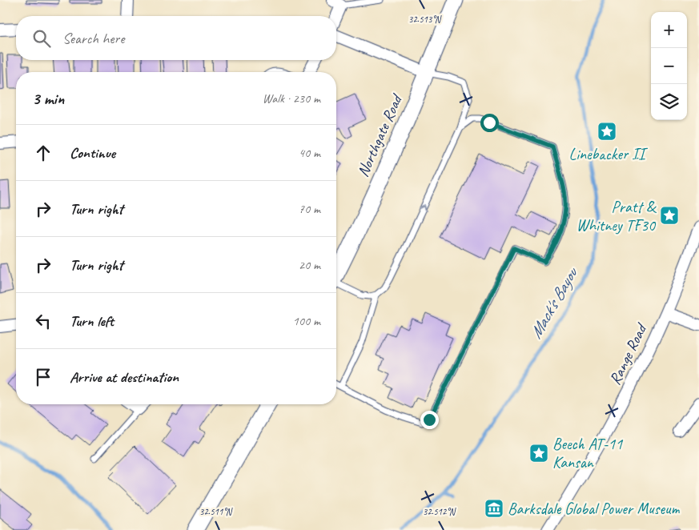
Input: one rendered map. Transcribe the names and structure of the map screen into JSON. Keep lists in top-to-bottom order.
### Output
{
  "streets": {
    "main road": ["Northgate Road"],
    "street": ["Range Road"]
  },
  "water": ["Mack's Bayou"],
  "places": {
    "place": ["Linebacker II", "Pratt & Whitney TF30", "Beech AT-11 Kansan"],
    "museum": ["Barksdale Global Power Museum"]
  },
  "page": {
    "map_buttons": ["+", "−"],
    "search": "Search here",
    "heading": ["3 min", "Walk · 230 m"],
    "list": [
      ["Continue", "40 m"],
      ["Turn right", "70 m"],
      ["Turn right", "20 m"],
      ["Turn left", "100 m"],
      "Arrive at destination"
    ]
  },
  "coordinates": ["32.513°N", "32.511°N", "32.512°N"]
}
